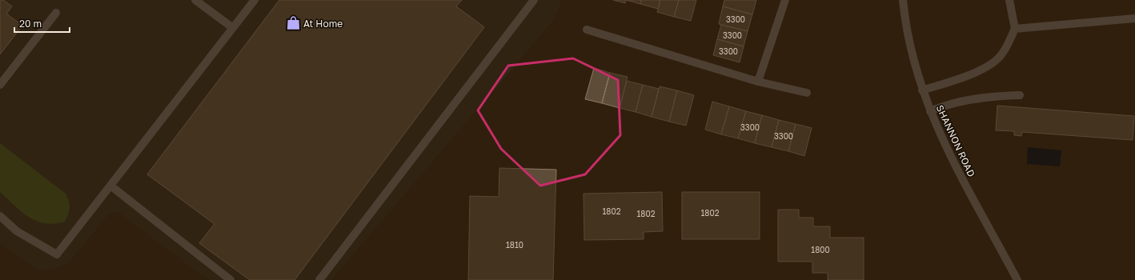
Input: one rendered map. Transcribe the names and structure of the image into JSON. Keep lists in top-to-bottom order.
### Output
{
  "streets": {
    "street": ["SHANNON ROAD"]
  },
  "places": {
    "shop": ["At Home"]
  },
  "house_numbers": [
    "3300",
    "3300",
    "3300",
    "3300",
    "3300",
    "1802",
    "1802",
    "1802",
    "1810",
    "1800"
  ],
  "scale_bar": "20 m"
}
